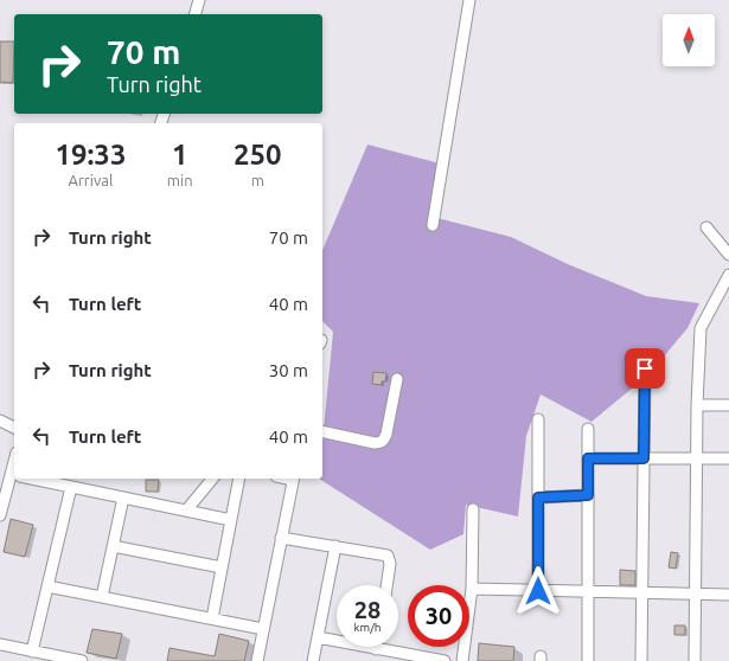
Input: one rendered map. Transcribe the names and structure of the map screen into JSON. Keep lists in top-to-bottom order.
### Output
{
  "north": "top",
  "page": {
    "turn": ["70 m", "Turn right"],
    "eta": [
      "19:33",
      "Arrival",
      "1",
      "min",
      "250",
      "m"
    ],
    "list": [
      {
        "name": "Turn right",
        "value": "70 m"
      },
      {
        "name": "Turn left",
        "value": "40 m"
      },
      {
        "name": "Turn right",
        "value": "30 m"
      },
      {
        "name": "Turn left",
        "value": "40 m"
      }
    ],
    "speed": "28 km/h",
    "limit": "30"
  }
}
